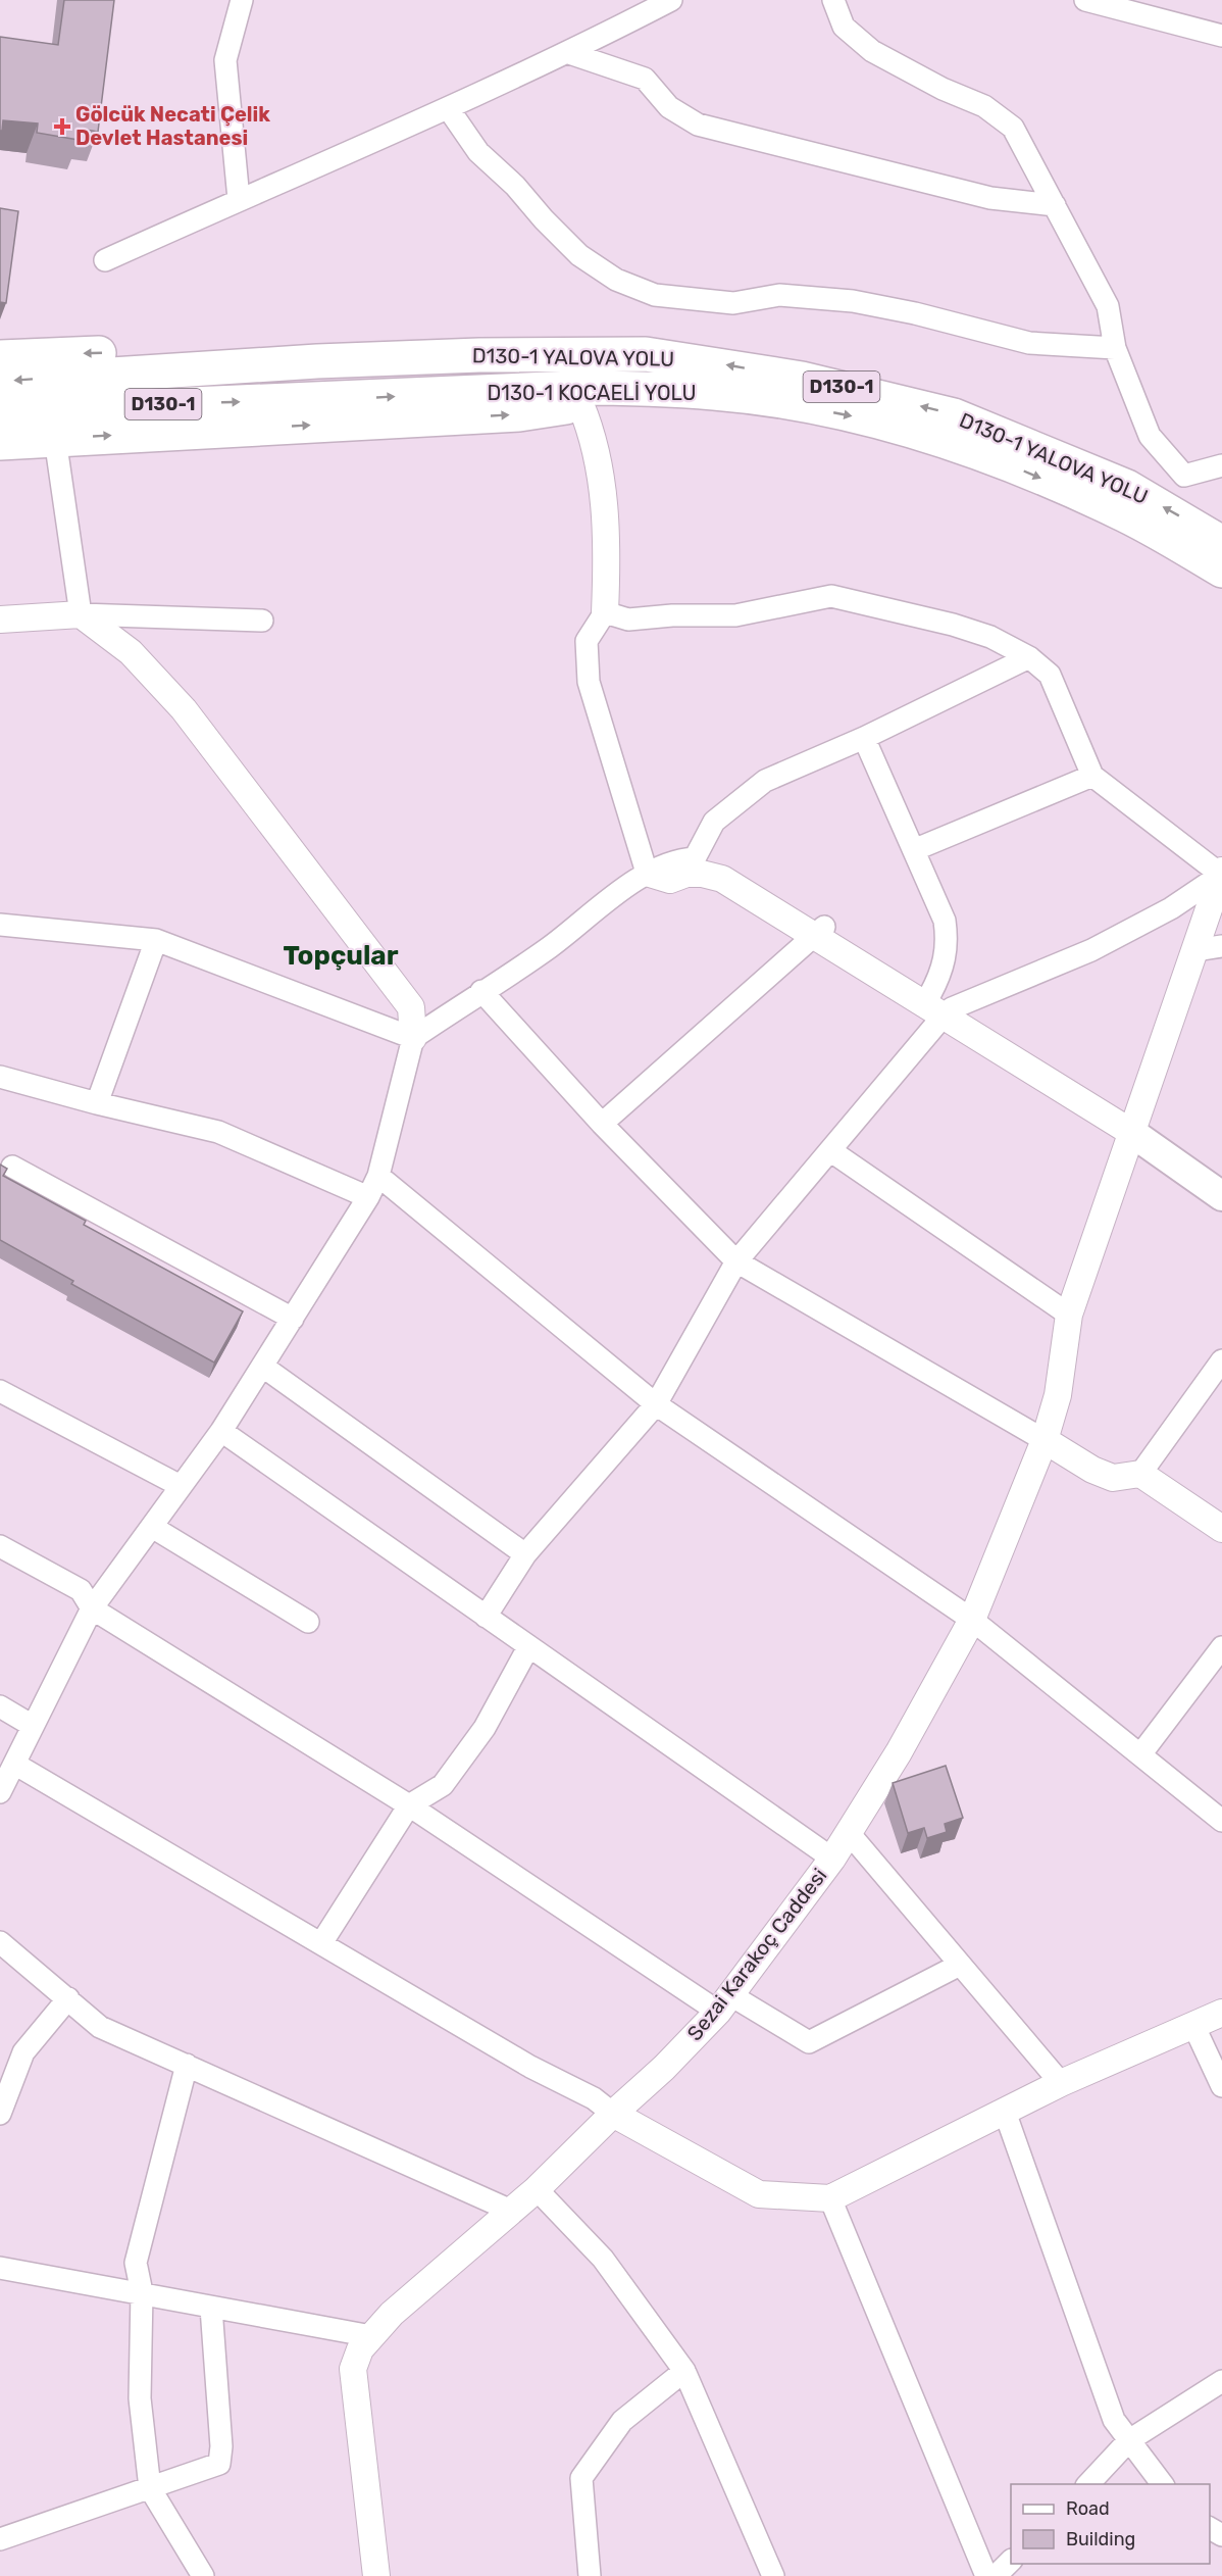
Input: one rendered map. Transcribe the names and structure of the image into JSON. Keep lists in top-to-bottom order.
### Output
{
  "streets": {
    "highway": ["D130-1 YALOVA YOLU", "D130-1", "D130-1 KOCAELİ YOLU"],
    "street": ["Sezai Karakoç Caddesi"]
  },
  "districts": ["Topçular"],
  "places": {
    "health": ["Gölcük Necati Çelik Devlet Hastanesi"]
  },
  "legend": ["Road", "Building"]
}
